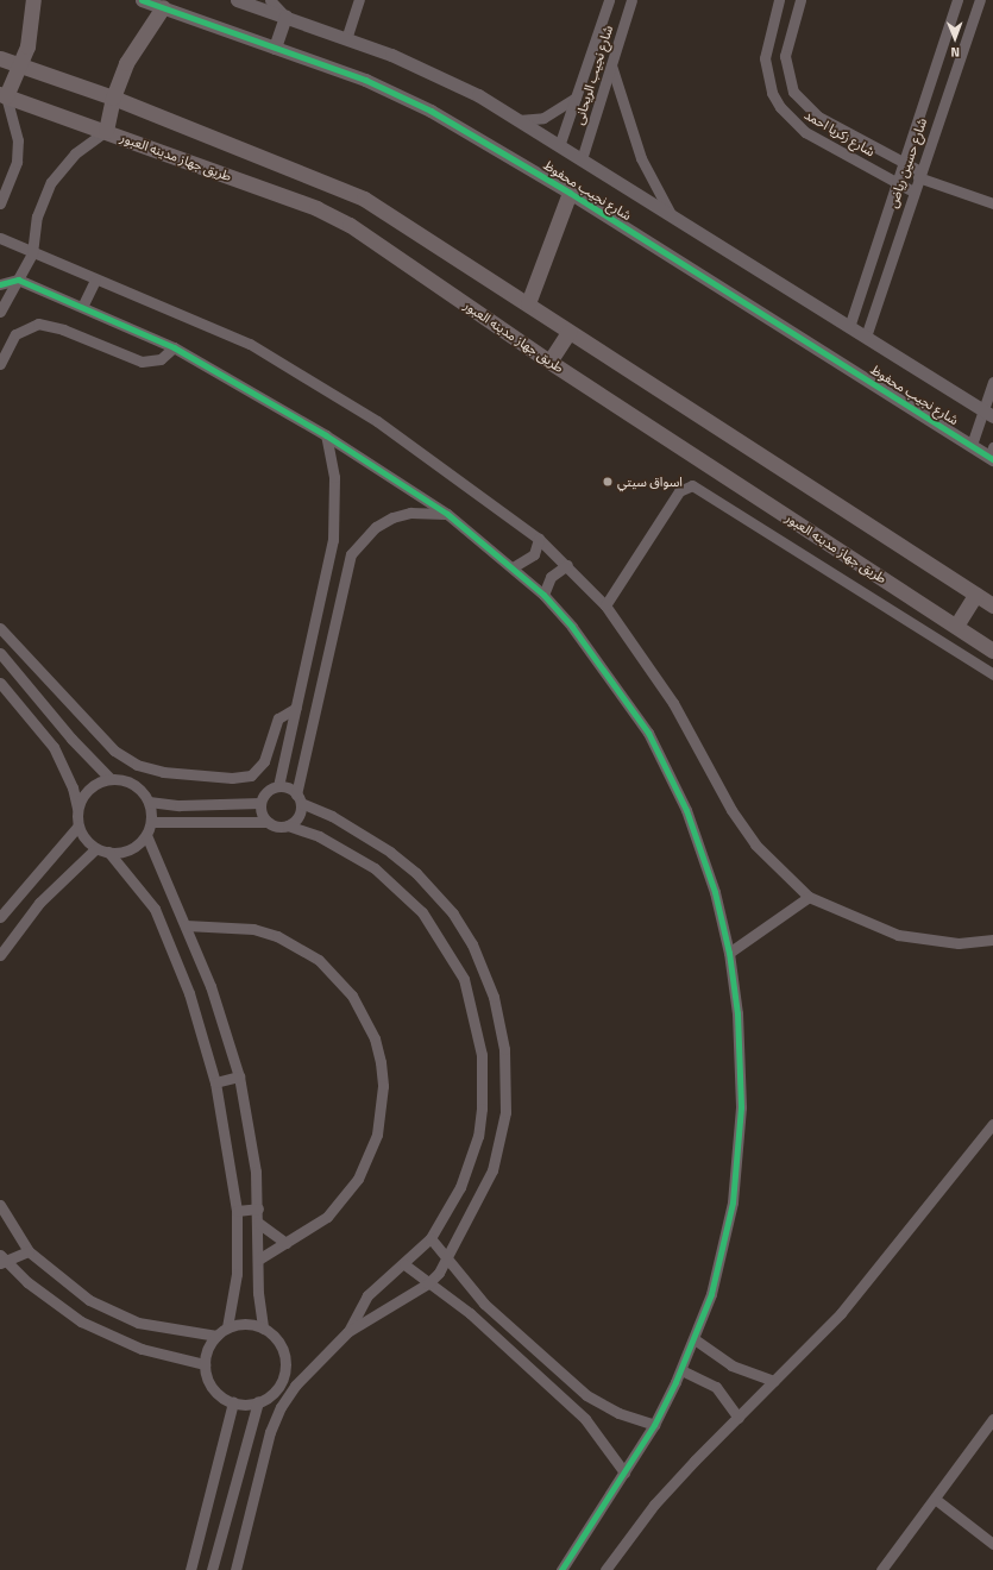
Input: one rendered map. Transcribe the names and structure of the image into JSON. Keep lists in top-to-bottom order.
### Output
{
  "streets": {
    "main road": ["طريق جهاز مدينه العبور"],
    "street": [
      "شارع نجيب الريحانى",
      "شارع زكريا احمد",
      "شارع حسين رياض",
      "شارع نجيب محفوظ"
    ]
  },
  "crossings": [
    ["شارع نجيب الريحانى", "شارع نجيب محفوظ"],
    ["شارع زكريا احمد", "شارع حسين رياض"],
    ["شارع حسين رياض", "شارع نجيب محفوظ"]
  ],
  "places": ["اسواق سيتي"],
  "north": "bottom"
}
